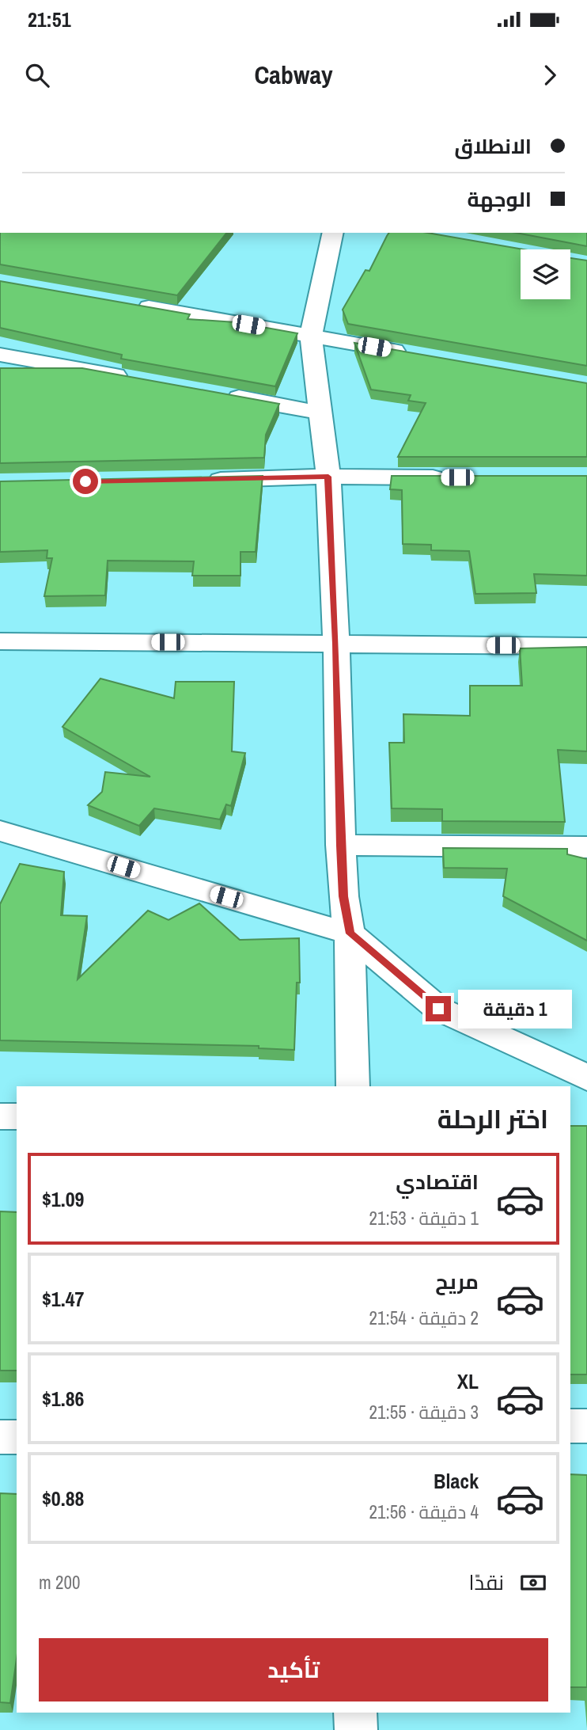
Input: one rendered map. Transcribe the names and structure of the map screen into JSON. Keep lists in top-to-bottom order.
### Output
{
  "page": {
    "status": "21:51",
    "header": "Cabway",
    "banner": ["الانطلاق", "الوجهة"],
    "bubble": "1 دقيقة",
    "heading": "اختر الرحلة",
    "list": [
      {
        "name": "اقتصادي",
        "note": "1 دقيقة · 21:53",
        "value": "$1.09"
      },
      {
        "name": "مريح",
        "note": "2 دقيقة · 21:54",
        "value": "$1.47"
      },
      {
        "name": "XL",
        "note": "3 دقيقة · 21:55",
        "value": "$1.86"
      },
      {
        "name": "Black",
        "note": "4 دقيقة · 21:56",
        "value": "$0.88"
      }
    ],
    "pay": ["نقدًا", "200 m"],
    "buttons": "تأكيد"
  }
}
